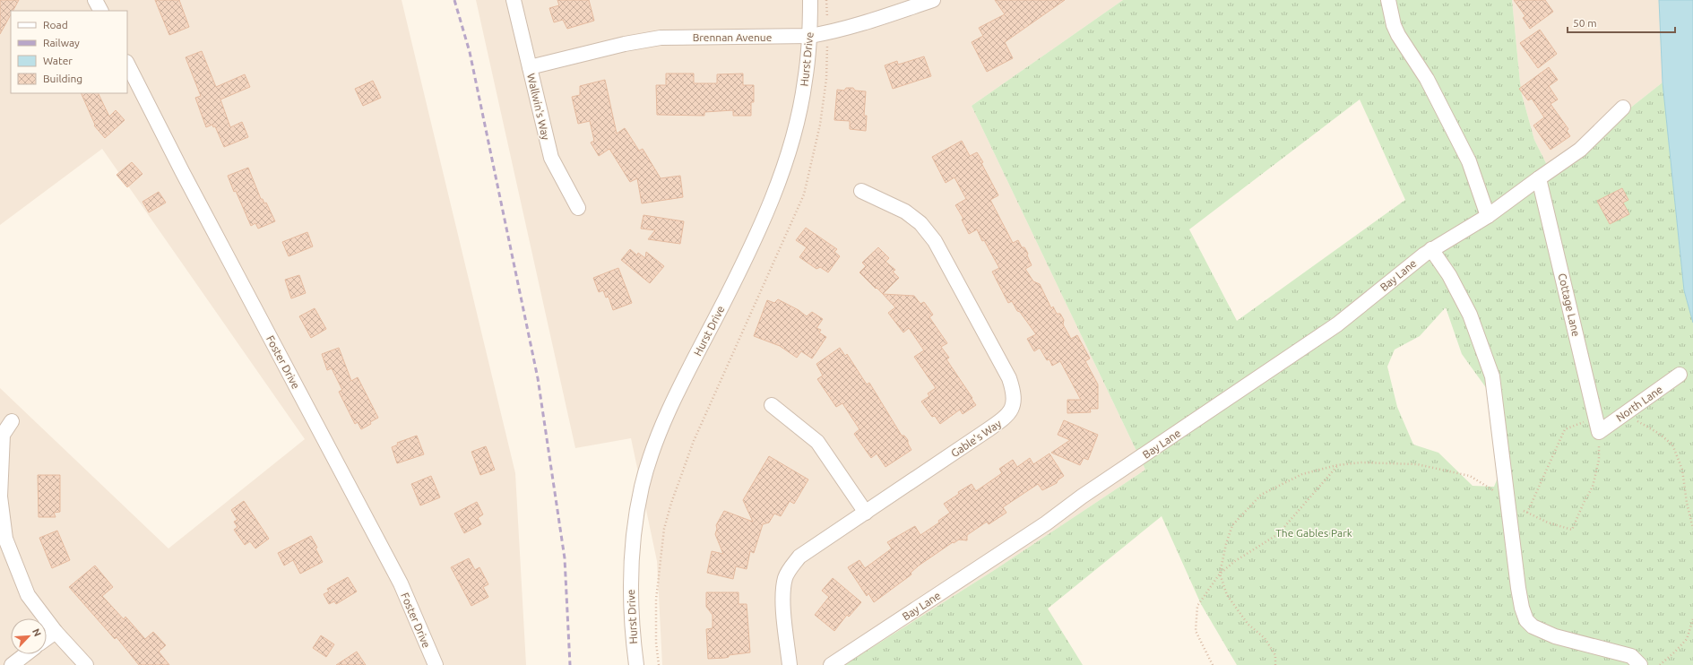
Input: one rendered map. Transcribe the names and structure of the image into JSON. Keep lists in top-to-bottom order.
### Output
{
  "streets": {
    "street": [
      "Brennan Avenue",
      "Hurst Drive",
      "Wallwin's Way",
      "Bay Lane",
      "Cottage Lane",
      "Foster Drive",
      "North Lane",
      "Gable's Way"
    ]
  },
  "crossings": [
    ["Brennan Avenue", "Hurst Drive"],
    ["Brennan Avenue", "Wallwin's Way"],
    ["Bay Lane", "Cottage Lane"],
    ["Cottage Lane", "North Lane"]
  ],
  "parks": ["The Gables Park"],
  "legend": [
    "Road",
    "Railway",
    "Water",
    "Building"
  ],
  "scale_bar": "50 m",
  "north": "top right"
}
